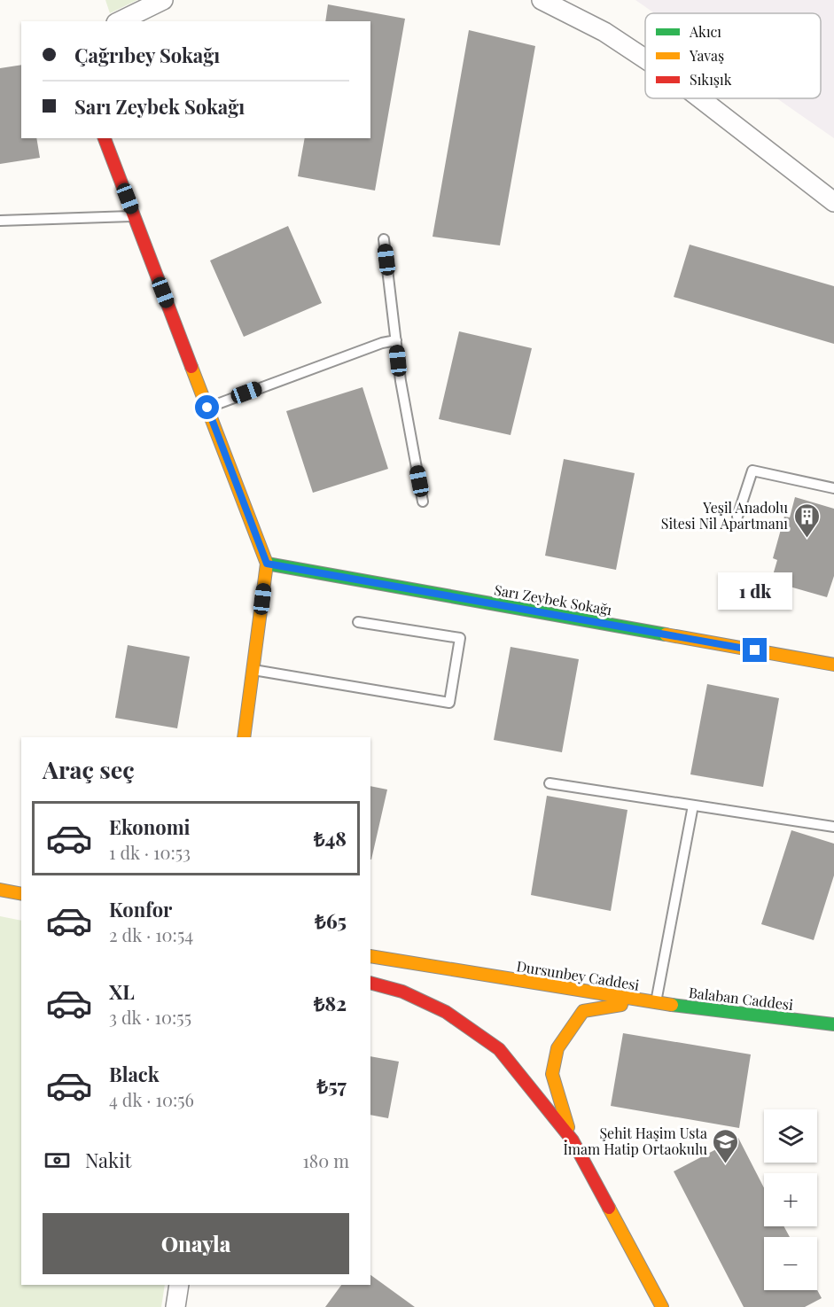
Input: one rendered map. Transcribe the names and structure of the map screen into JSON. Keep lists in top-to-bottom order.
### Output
{
  "streets": {
    "street": ["Sarı Zeybek Sokağı", "Dursunbey Caddesi", "Balaban Caddesi"]
  },
  "crossings": [
    ["Dursunbey Caddesi", "Balaban Caddesi"]
  ],
  "places": {
    "building": ["Yeşil Anadolu Sitesi Nil Apartmanı"],
    "school or university": ["Şehit Haşim Usta İmam Hatip Ortaokulu"]
  },
  "legend": ["Akıcı", "Yavaş", "Sıkışık"],
  "page": {
    "banner": ["Çağrıbey Sokağı", "Sarı Zeybek Sokağı"],
    "bubble": "1 dk",
    "heading": "Araç seç",
    "list": [
      {
        "name": "Ekonomi",
        "note": "1 dk · 10:53",
        "value": "₺48"
      },
      {
        "name": "Konfor",
        "note": "2 dk · 10:54",
        "value": "₺65"
      },
      {
        "name": "XL",
        "note": "3 dk · 10:55",
        "value": "₺82"
      },
      {
        "name": "Black",
        "note": "4 dk · 10:56",
        "value": "₺57"
      }
    ],
    "map_buttons": ["+", "−"],
    "pay": ["Nakit", "180 m"],
    "buttons": "Onayla"
  }
}
